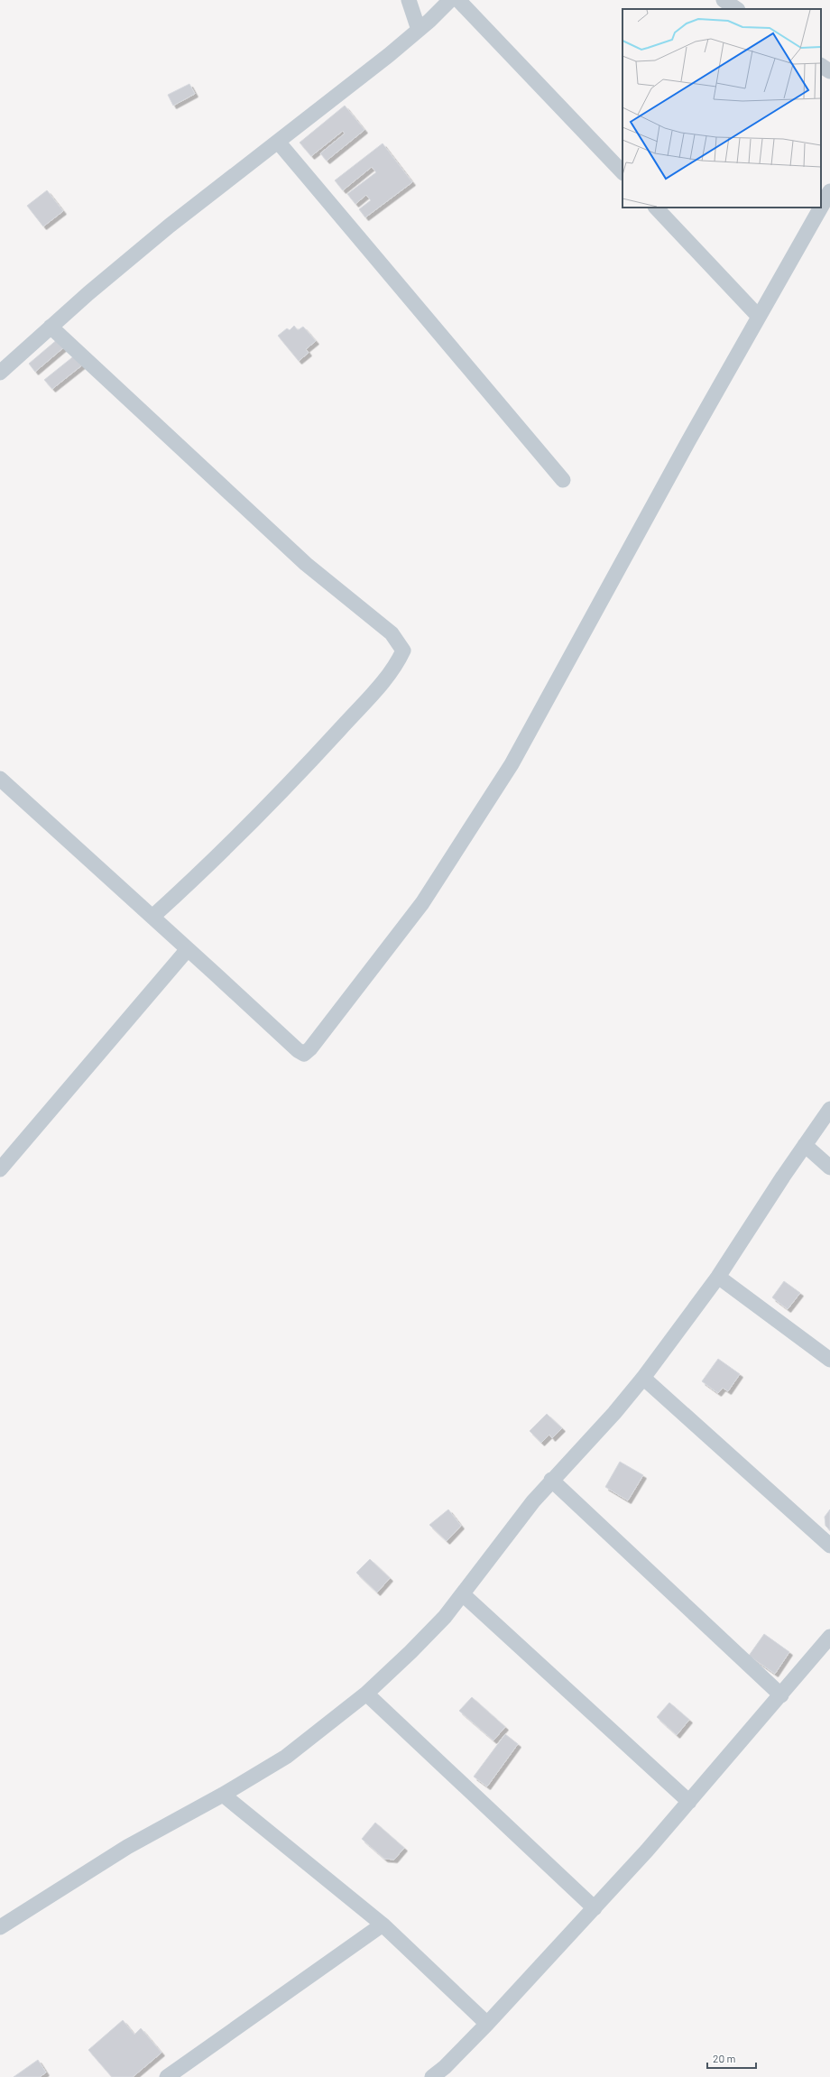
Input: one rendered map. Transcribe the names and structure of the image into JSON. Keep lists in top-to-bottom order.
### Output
{
  "scale_bar": "20 m"
}
